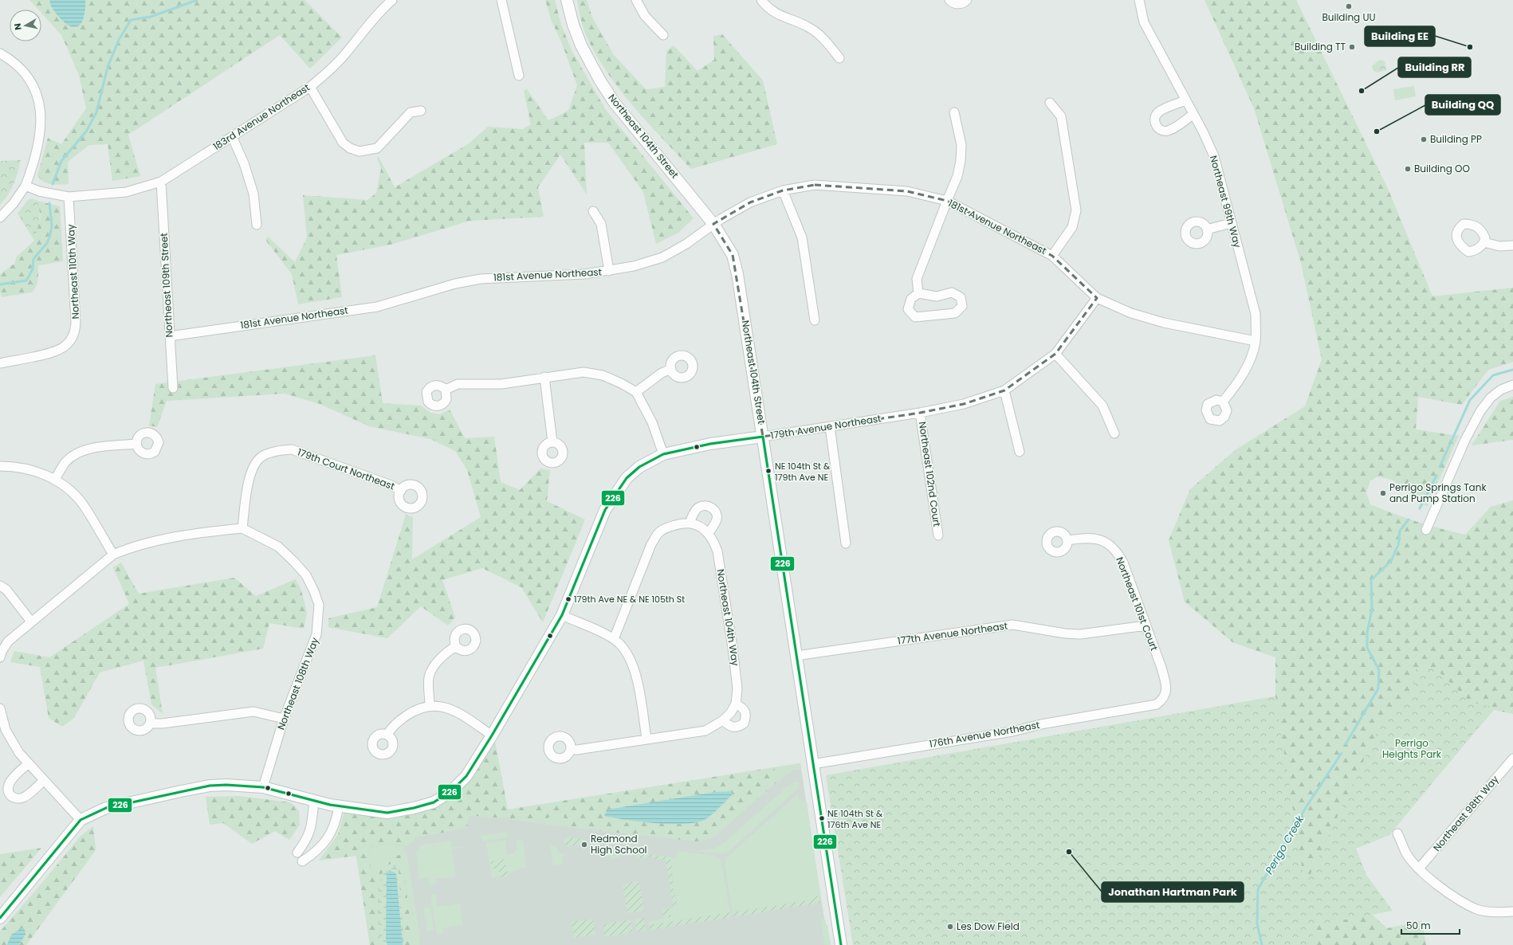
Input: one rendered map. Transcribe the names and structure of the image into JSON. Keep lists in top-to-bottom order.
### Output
{
  "streets": {
    "street": [
      "183rd Avenue Northeast",
      "Northeast 104th Street",
      "Northeast 99th Way",
      "181st Avenue Northeast",
      "Northeast 110th Way",
      "Northeast 109th Street",
      "179th Avenue Northeast",
      "179th Court Northeast",
      "Northeast 102nd Court",
      "Northeast 101st Court",
      "Northeast 104th Way",
      "177th Avenue Northeast",
      "Northeast 108th Way",
      "176th Avenue Northeast",
      "Northeast 98th Way"
    ]
  },
  "crossings": [
    ["183rd Avenue Northeast", "Northeast 110th Way"],
    ["183rd Avenue Northeast", "Northeast 109th Street"],
    ["Northeast 104th Street", "181st Avenue Northeast"],
    ["Northeast 104th Street", "179th Avenue Northeast"],
    ["Northeast 104th Street", "177th Avenue Northeast"],
    ["Northeast 104th Street", "176th Avenue Northeast"],
    ["Northeast 99th Way", "181st Avenue Northeast"],
    ["181st Avenue Northeast", "Northeast 109th Street"],
    ["181st Avenue Northeast", "179th Avenue Northeast"],
    ["179th Avenue Northeast", "Northeast 102nd Court"],
    ["179th Avenue Northeast", "Northeast 108th Way"],
    ["179th Court Northeast", "Northeast 108th Way"],
    ["Northeast 101st Court", "177th Avenue Northeast"],
    ["Northeast 101st Court", "176th Avenue Northeast"]
  ],
  "water": ["Perigo Creek"],
  "parks": ["Perrigo Heights Park"],
  "places": [
    "Building UU",
    "Building TT",
    "Building EE",
    "Building RR",
    "Building QQ",
    "Building PP",
    "Building OO",
    "NE 104th St & 179th Ave NE",
    "Perrigo Springs Tank and Pump Station",
    "179th Ave NE & NE 105th St",
    "NE 104th St & 176th Ave NE",
    "Redmond High School",
    "Jonathan Hartman Park",
    "Les Dow Field"
  ],
  "lines": ["transit line 226"],
  "scale_bar": "50 m",
  "north": "left"
}
